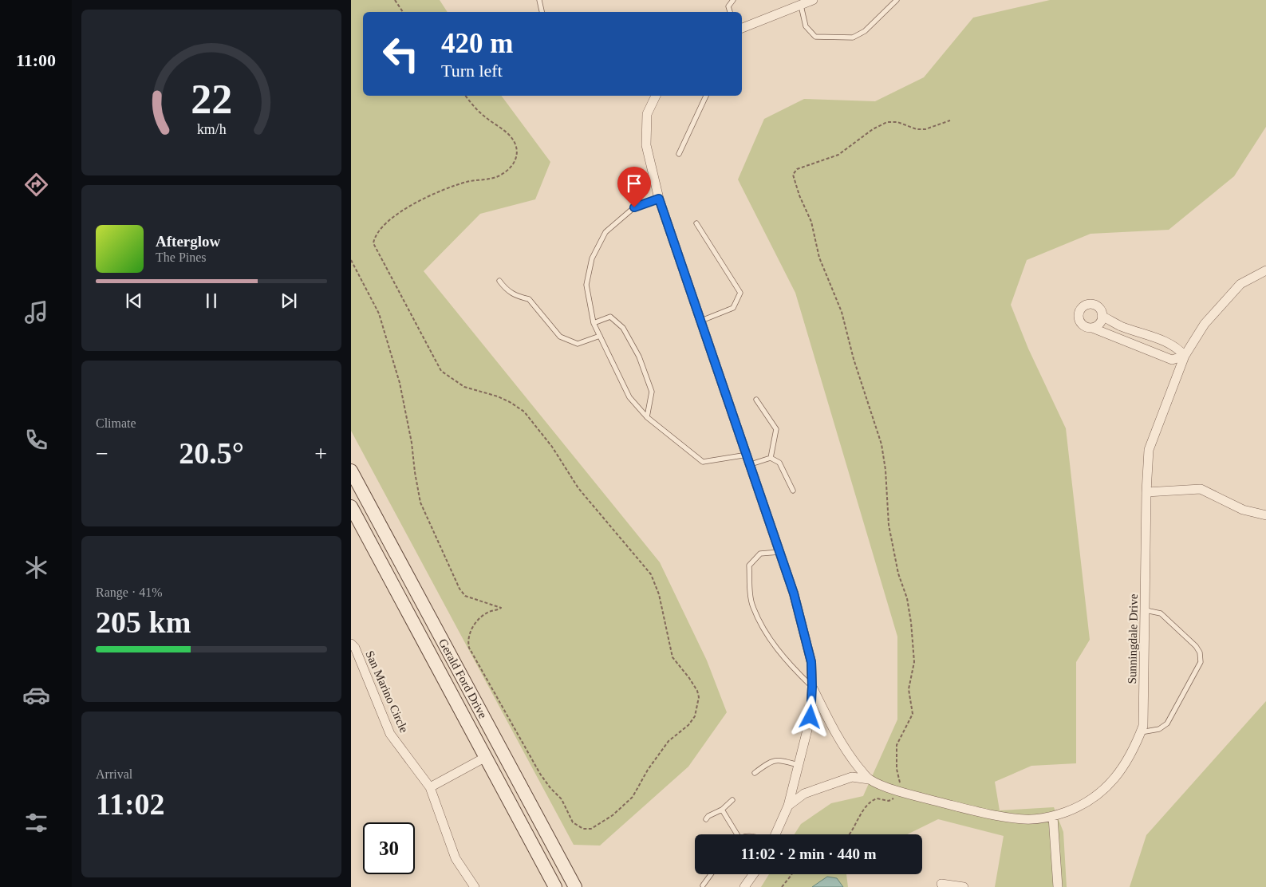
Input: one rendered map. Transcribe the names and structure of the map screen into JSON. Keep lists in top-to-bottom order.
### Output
{
  "streets": {
    "main road": ["Gerald Ford Drive"],
    "street": ["Sunningdale Drive", "San Marino Circle"]
  },
  "page": {
    "tabs": "11:00",
    "turn": ["420 m", "Turn left"],
    "song": ["Afterglow", "The Pines"],
    "tile": [
      "Climate",
      ["Range · 41%", "205 km"],
      ["Arrival", "11:02"]
    ],
    "heat": ["−", "20.5°", "+"],
    "limit": "30",
    "trip": "11:02 · 2 min · 440 m",
    "gauge": ["22", "km/h"]
  }
}
